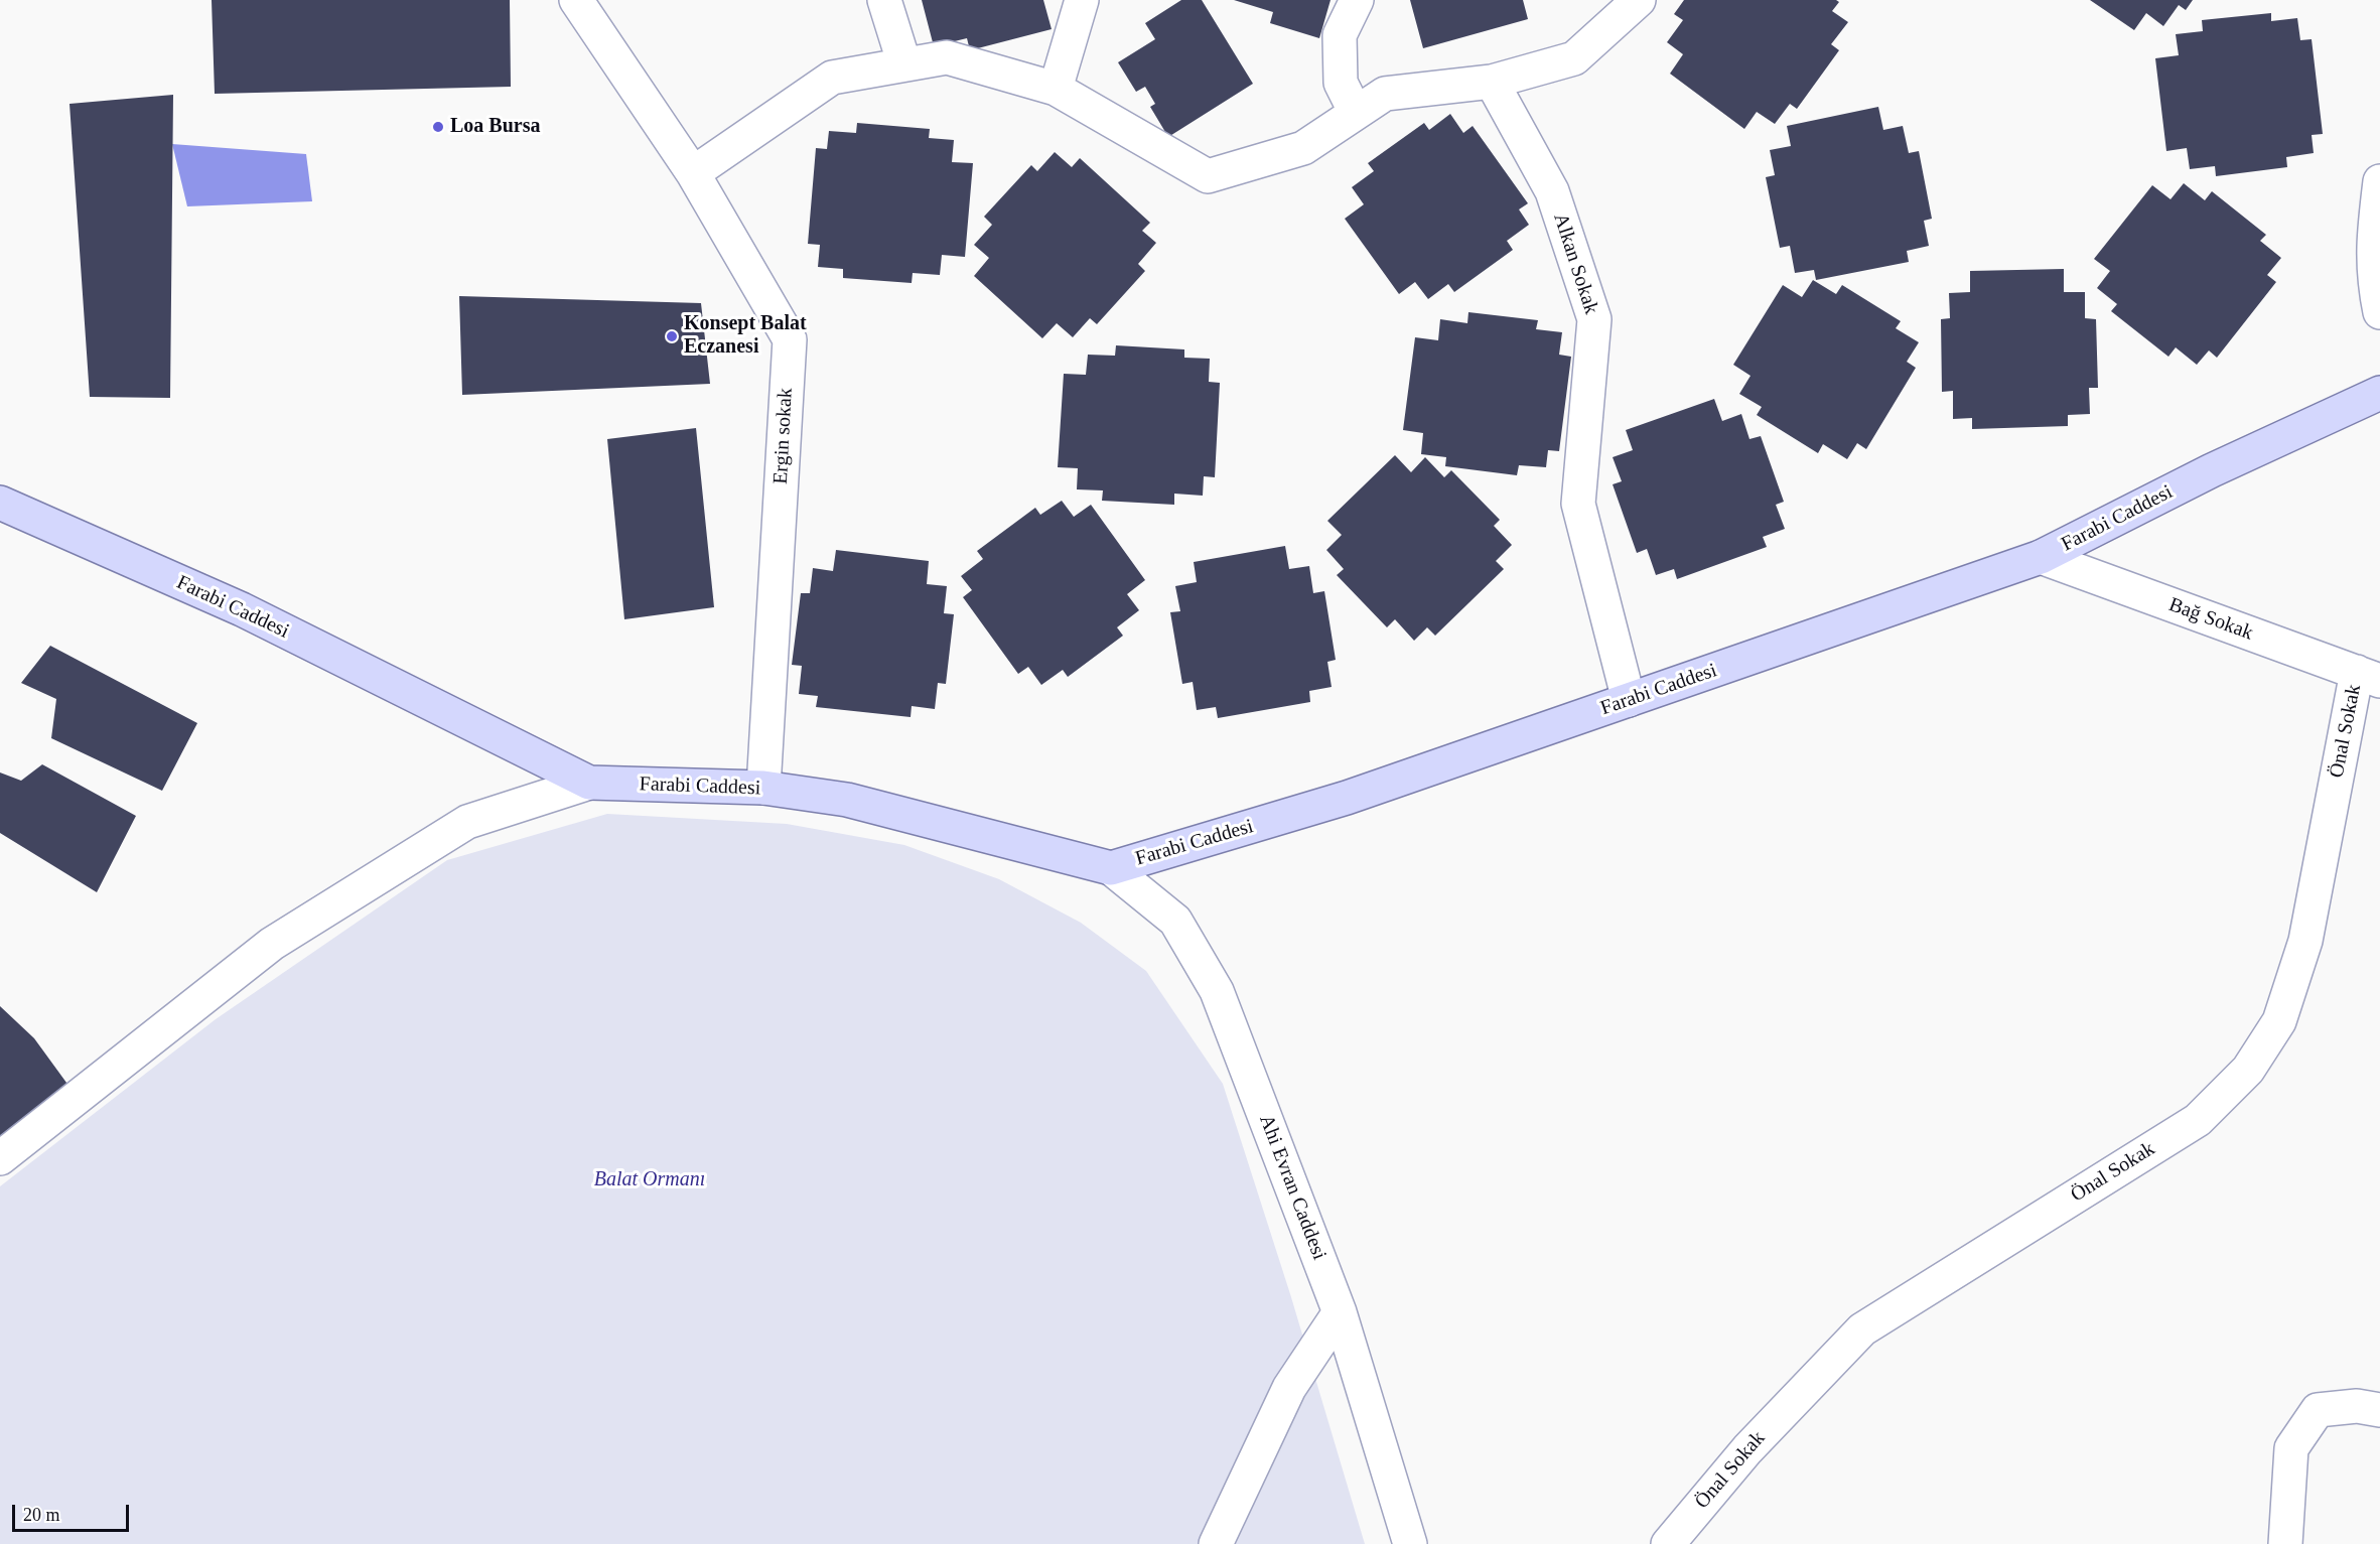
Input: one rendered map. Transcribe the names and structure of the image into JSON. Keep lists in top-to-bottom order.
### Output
{
  "streets": {
    "main road": ["Farabi Caddesi"],
    "street": [
      "Alkan Sokak",
      "Ergin sokak",
      "Bağ Sokak",
      "Önal Sokak",
      "Ahi Evran Caddesi"
    ]
  },
  "crossings": [
    ["Alkan Sokak", "Farabi Caddesi"],
    ["Ergin sokak", "Farabi Caddesi"],
    ["Farabi Caddesi", "Bağ Sokak"],
    ["Farabi Caddesi", "Ahi Evran Caddesi"],
    ["Bağ Sokak", "Önal Sokak"]
  ],
  "parks": ["Balat Ormanı"],
  "places": ["Loa Bursa", "Konsept Balat Eczanesi"],
  "scale_bar": "20 m"
}
